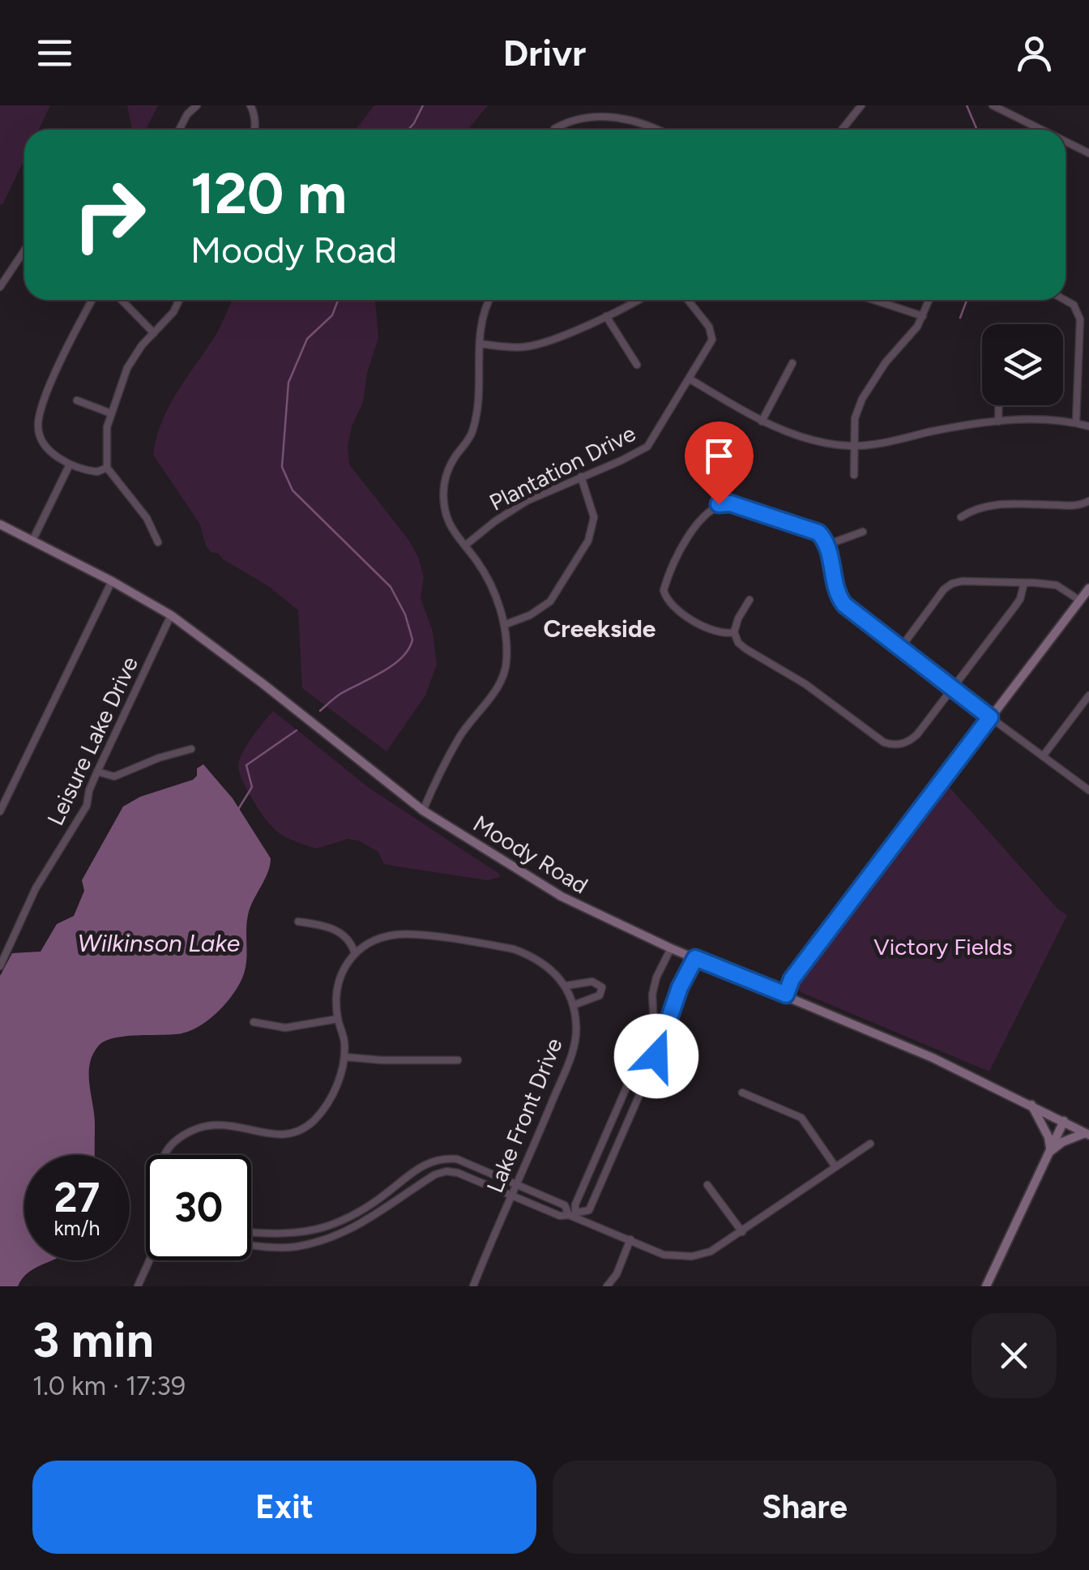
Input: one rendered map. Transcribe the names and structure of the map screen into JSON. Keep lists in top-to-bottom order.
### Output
{
  "streets": {
    "main road": ["Moody Road"],
    "street": ["Plantation Drive", "Leisure Lake Drive", "Lake Front Drive"]
  },
  "crossings": [
    ["Leisure Lake Drive", "Moody Road"]
  ],
  "districts": ["Creekside"],
  "water": ["Wilkinson Lake"],
  "parks": ["Victory Fields"],
  "page": {
    "header": "Drivr",
    "turn": ["120 m", "Moody Road"],
    "speed": "27 km/h",
    "limit": "30",
    "heading": ["3 min", "1.0 km · 17:39"],
    "buttons": ["Exit", "Share"]
  }
}
